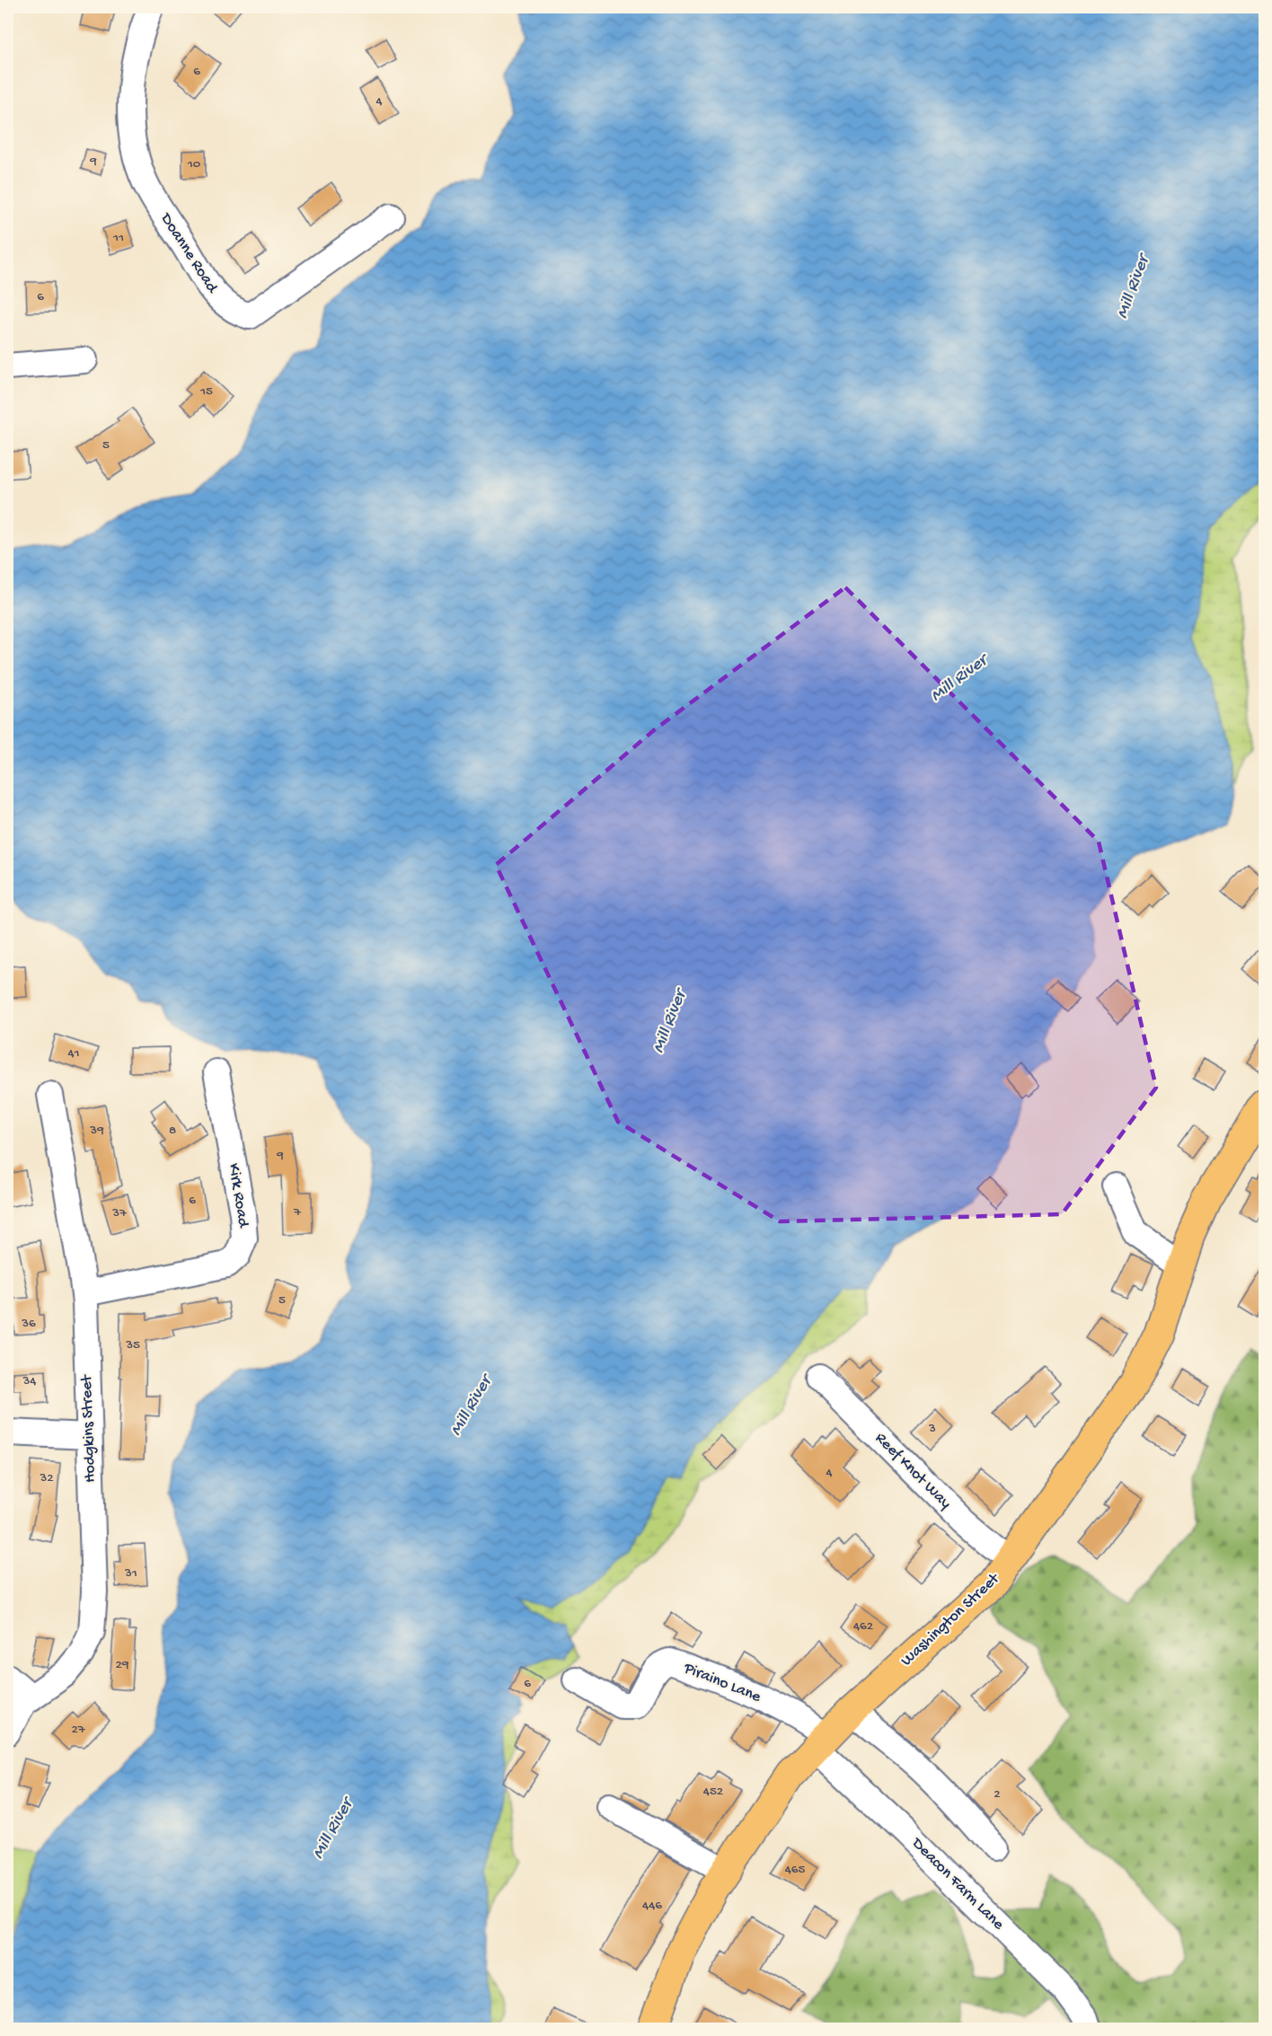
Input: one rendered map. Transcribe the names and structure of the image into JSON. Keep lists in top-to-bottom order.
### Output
{
  "streets": {
    "main road": ["Washington Street"],
    "street": [
      "Doanne Road",
      "Kirk Road",
      "Hodgkins Street",
      "Reef Knot Way",
      "Piraino Lane",
      "Deacon Farm Lane"
    ]
  },
  "crossings": [
    ["Kirk Road", "Hodgkins Street"],
    ["Reef Knot Way", "Washington Street"],
    ["Washington Street", "Piraino Lane"],
    ["Washington Street", "Deacon Farm Lane"],
    ["Piraino Lane", "Deacon Farm Lane"]
  ],
  "water": ["Mill River"],
  "house_numbers": [
    "6",
    "4",
    "9",
    "10",
    "11",
    "6",
    "15",
    "5",
    "41",
    "39",
    "8",
    "9",
    "6",
    "7",
    "37",
    "5",
    "36",
    "35",
    "34",
    "3",
    "4",
    "32",
    "31",
    "462",
    "29",
    "6",
    "27",
    "452",
    "2",
    "465",
    "446"
  ]
}
